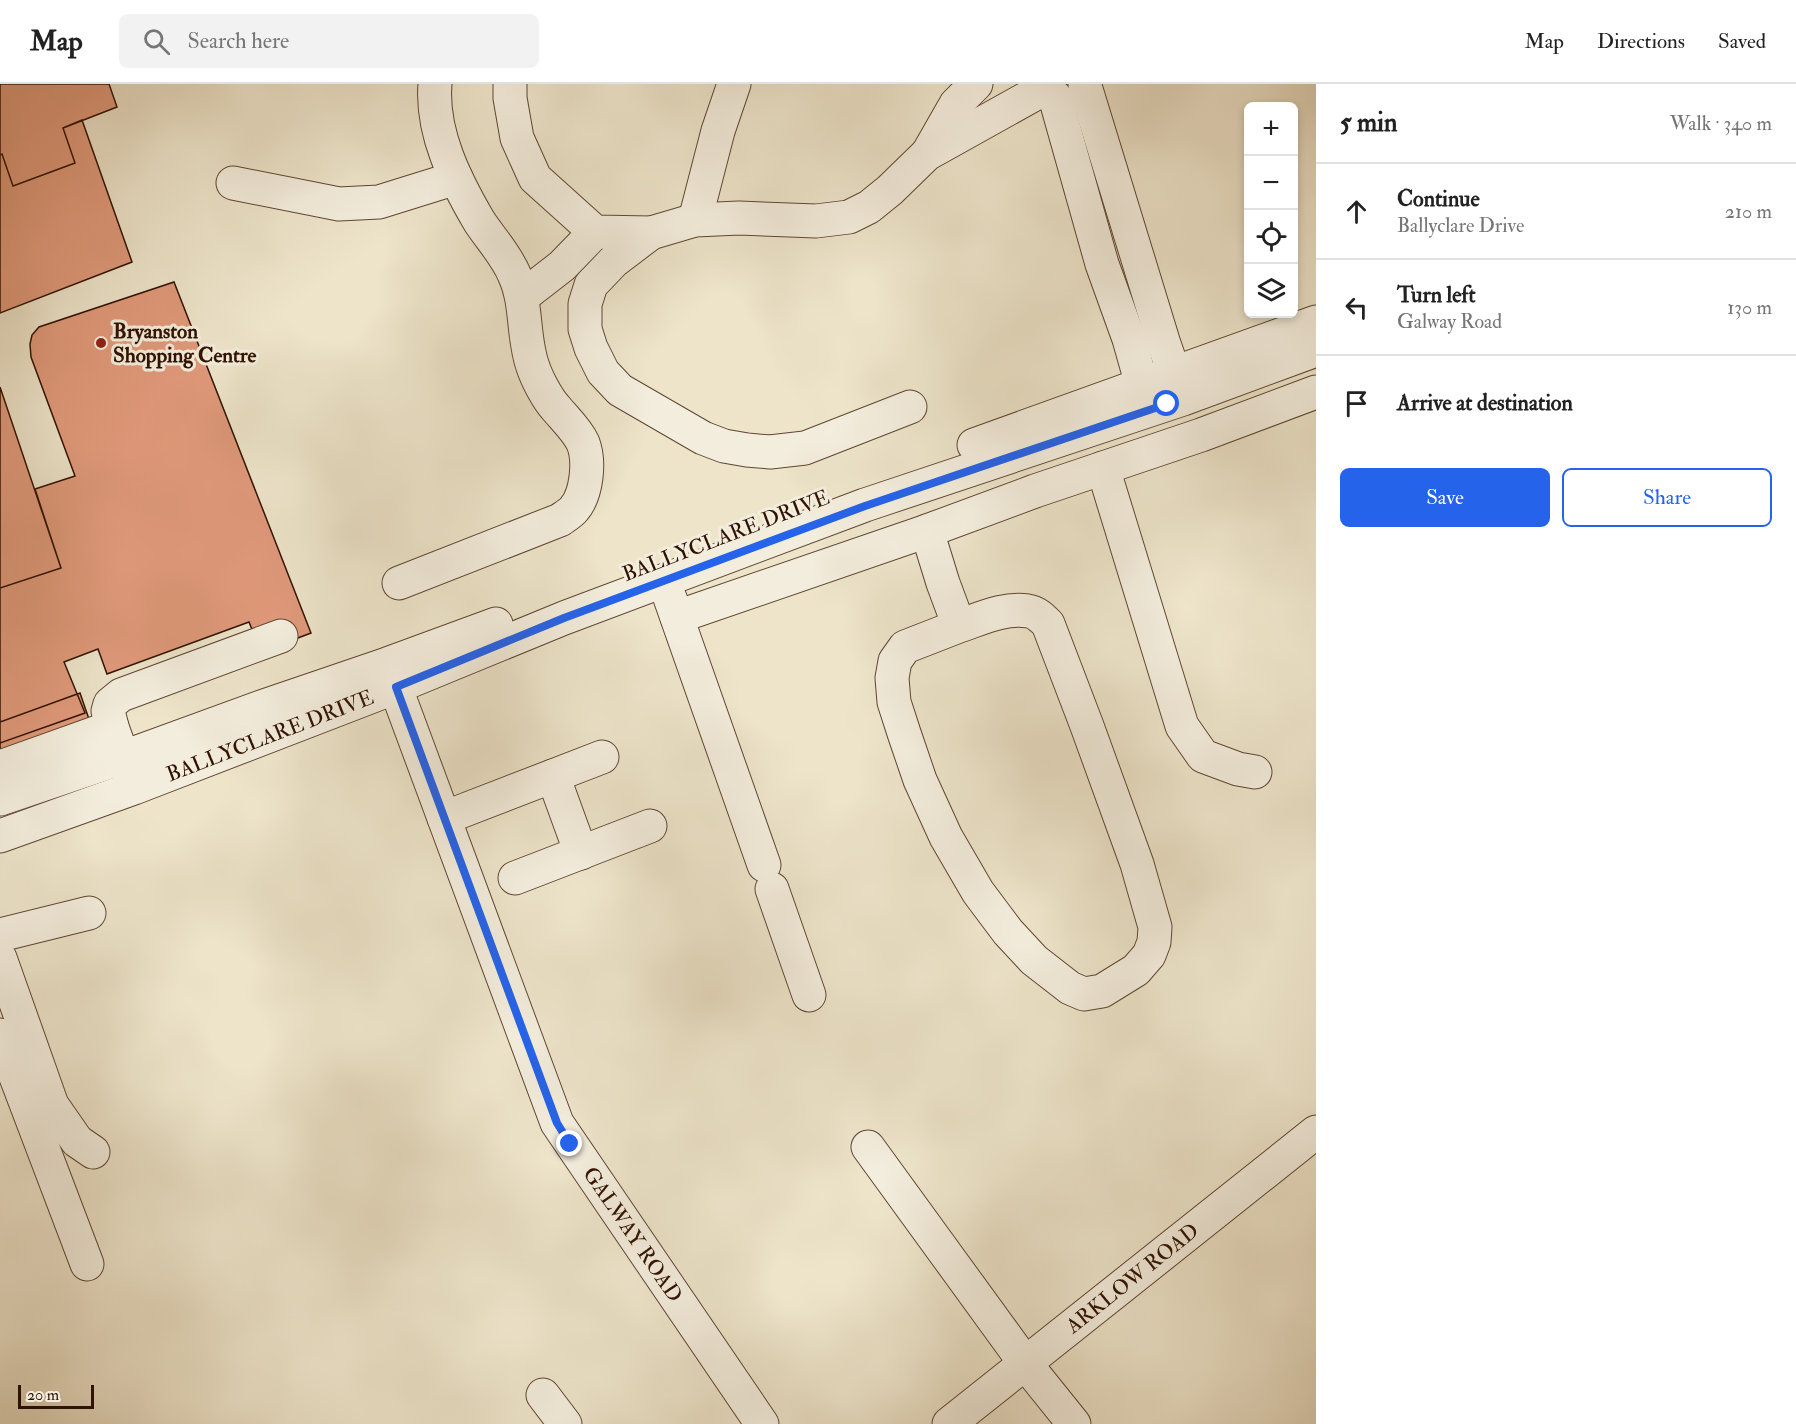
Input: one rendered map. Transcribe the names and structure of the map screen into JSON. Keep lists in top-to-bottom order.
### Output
{
  "streets": {
    "street": ["BALLYCLARE DRIVE", "GALWAY ROAD", "ARKLOW ROAD"]
  },
  "crossings": [
    ["BALLYCLARE DRIVE", "GALWAY ROAD"]
  ],
  "places": ["Bryanston Shopping Centre"],
  "scale_bar": "20 m",
  "page": {
    "header": "Map",
    "search": "Search here",
    "nav": ["Map", "Directions", "Saved"],
    "heading": ["5 min", "Walk · 340 m"],
    "map_buttons": ["+", "−"],
    "list": [
      ["Continue", "Ballyclare Drive", "210 m"],
      ["Turn left", "Galway Road", "130 m"],
      "Arrive at destination"
    ],
    "buttons": ["Save", "Share"],
    "scale": "20 m"
  }
}
